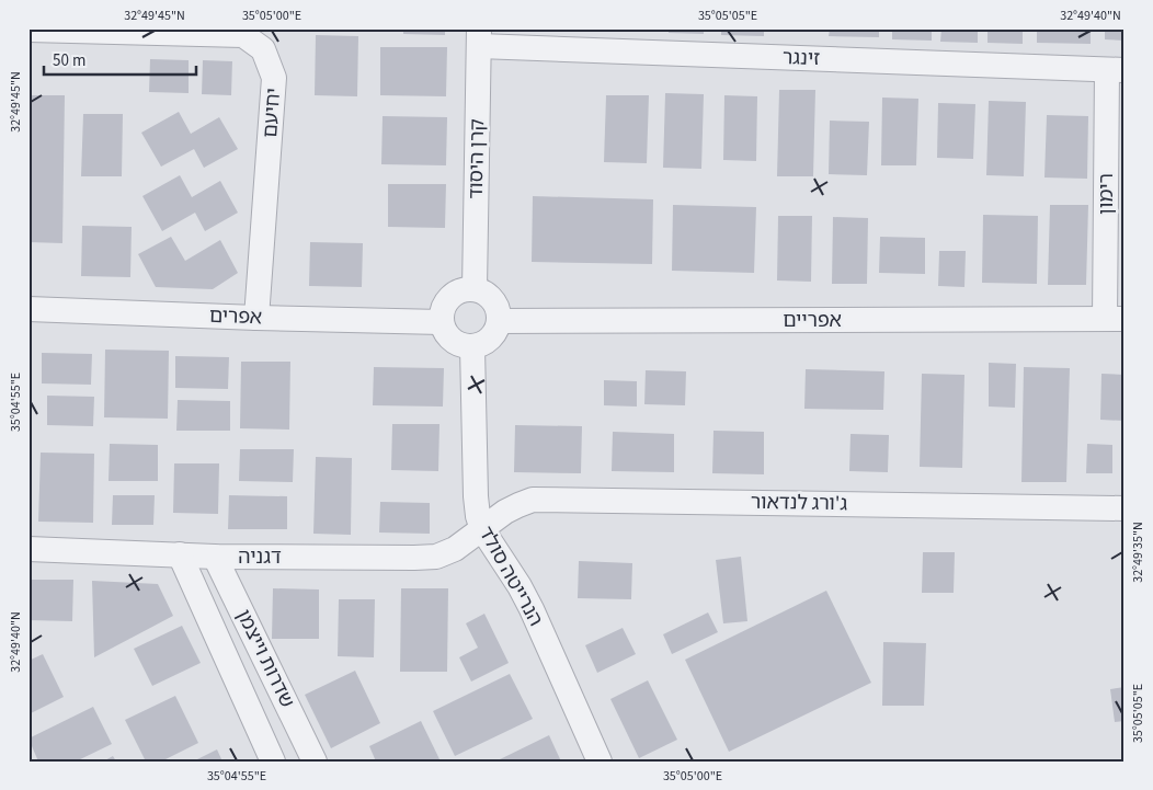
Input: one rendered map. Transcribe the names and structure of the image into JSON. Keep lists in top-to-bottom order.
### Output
{
  "streets": {
    "street": [
      "זינגר",
      "יחיעם",
      "קרן היסוד",
      "רימון",
      "אפרים",
      "אפריים",
      "ג'ורג לנדאור",
      "דגניה",
      "הנרייטה סולד",
      "שדרות וייצמן"
    ]
  },
  "crossings": [
    ["זינגר", "קרן היסוד"],
    ["זינגר", "רימון"],
    ["יחיעם", "אפרים"],
    ["קרן היסוד", "אפרים"],
    ["קרן היסוד", "אפריים"],
    ["קרן היסוד", "הנרייטה סולד"],
    ["רימון", "אפריים"],
    ["אפרים", "אפריים"],
    ["אפרים", "הנרייטה סולד"],
    ["אפריים", "הנרייטה סולד"],
    ["ג'ורג לנדאור", "דגניה"],
    ["ג'ורג לנדאור", "הנרייטה סולד"],
    ["דגניה", "הנרייטה סולד"],
    ["דגניה", "שדרות וייצמן"]
  ],
  "scale_bar": "50 m",
  "coordinates": [
    "32°49'45\"N",
    "35°05'00\"E",
    "35°05'05\"E",
    "32°49'40\"N",
    "35°04'55\"E",
    "32°49'35\"N"
  ]
}
